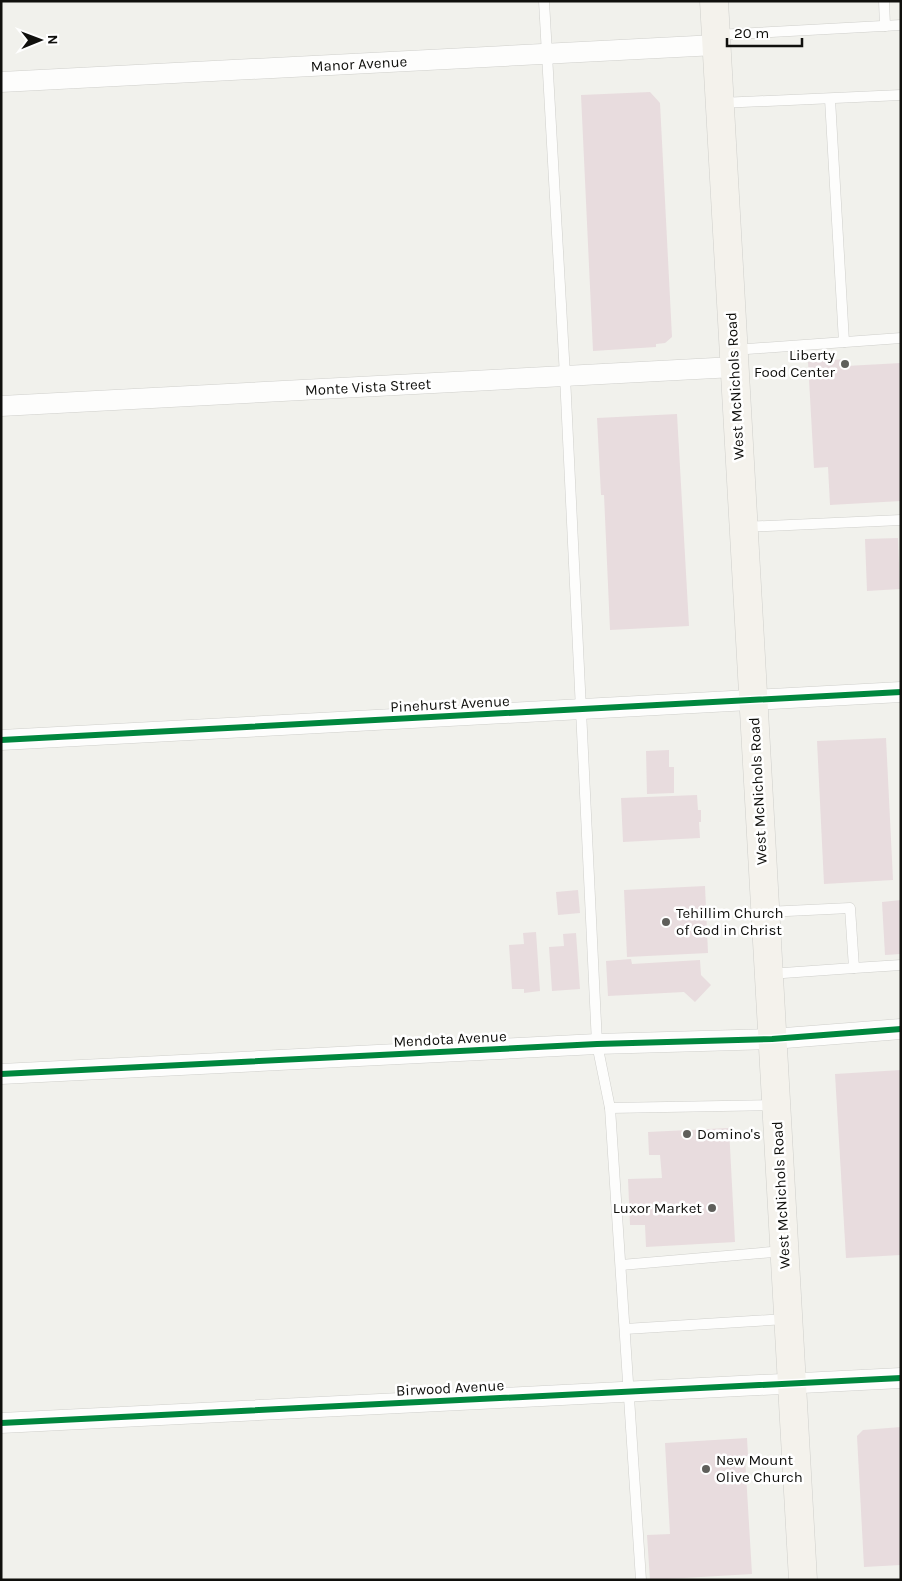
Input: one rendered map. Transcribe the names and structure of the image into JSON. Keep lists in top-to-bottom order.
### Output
{
  "streets": {
    "main road": ["West McNichols Road"],
    "street": [
      "Manor Avenue",
      "Monte Vista Street",
      "Pinehurst Avenue",
      "Mendota Avenue",
      "Birwood Avenue"
    ]
  },
  "crossings": [
    ["Manor Avenue", "West McNichols Road"],
    ["West McNichols Road", "Monte Vista Street"],
    ["West McNichols Road", "Pinehurst Avenue"],
    ["West McNichols Road", "Mendota Avenue"],
    ["West McNichols Road", "Birwood Avenue"]
  ],
  "places": [
    "Liberty Food Center",
    "Tehillim Church of God in Christ",
    "Domino's",
    "Luxor Market",
    "New Mount Olive Church"
  ],
  "scale_bar": "20 m",
  "north": "right"
}
